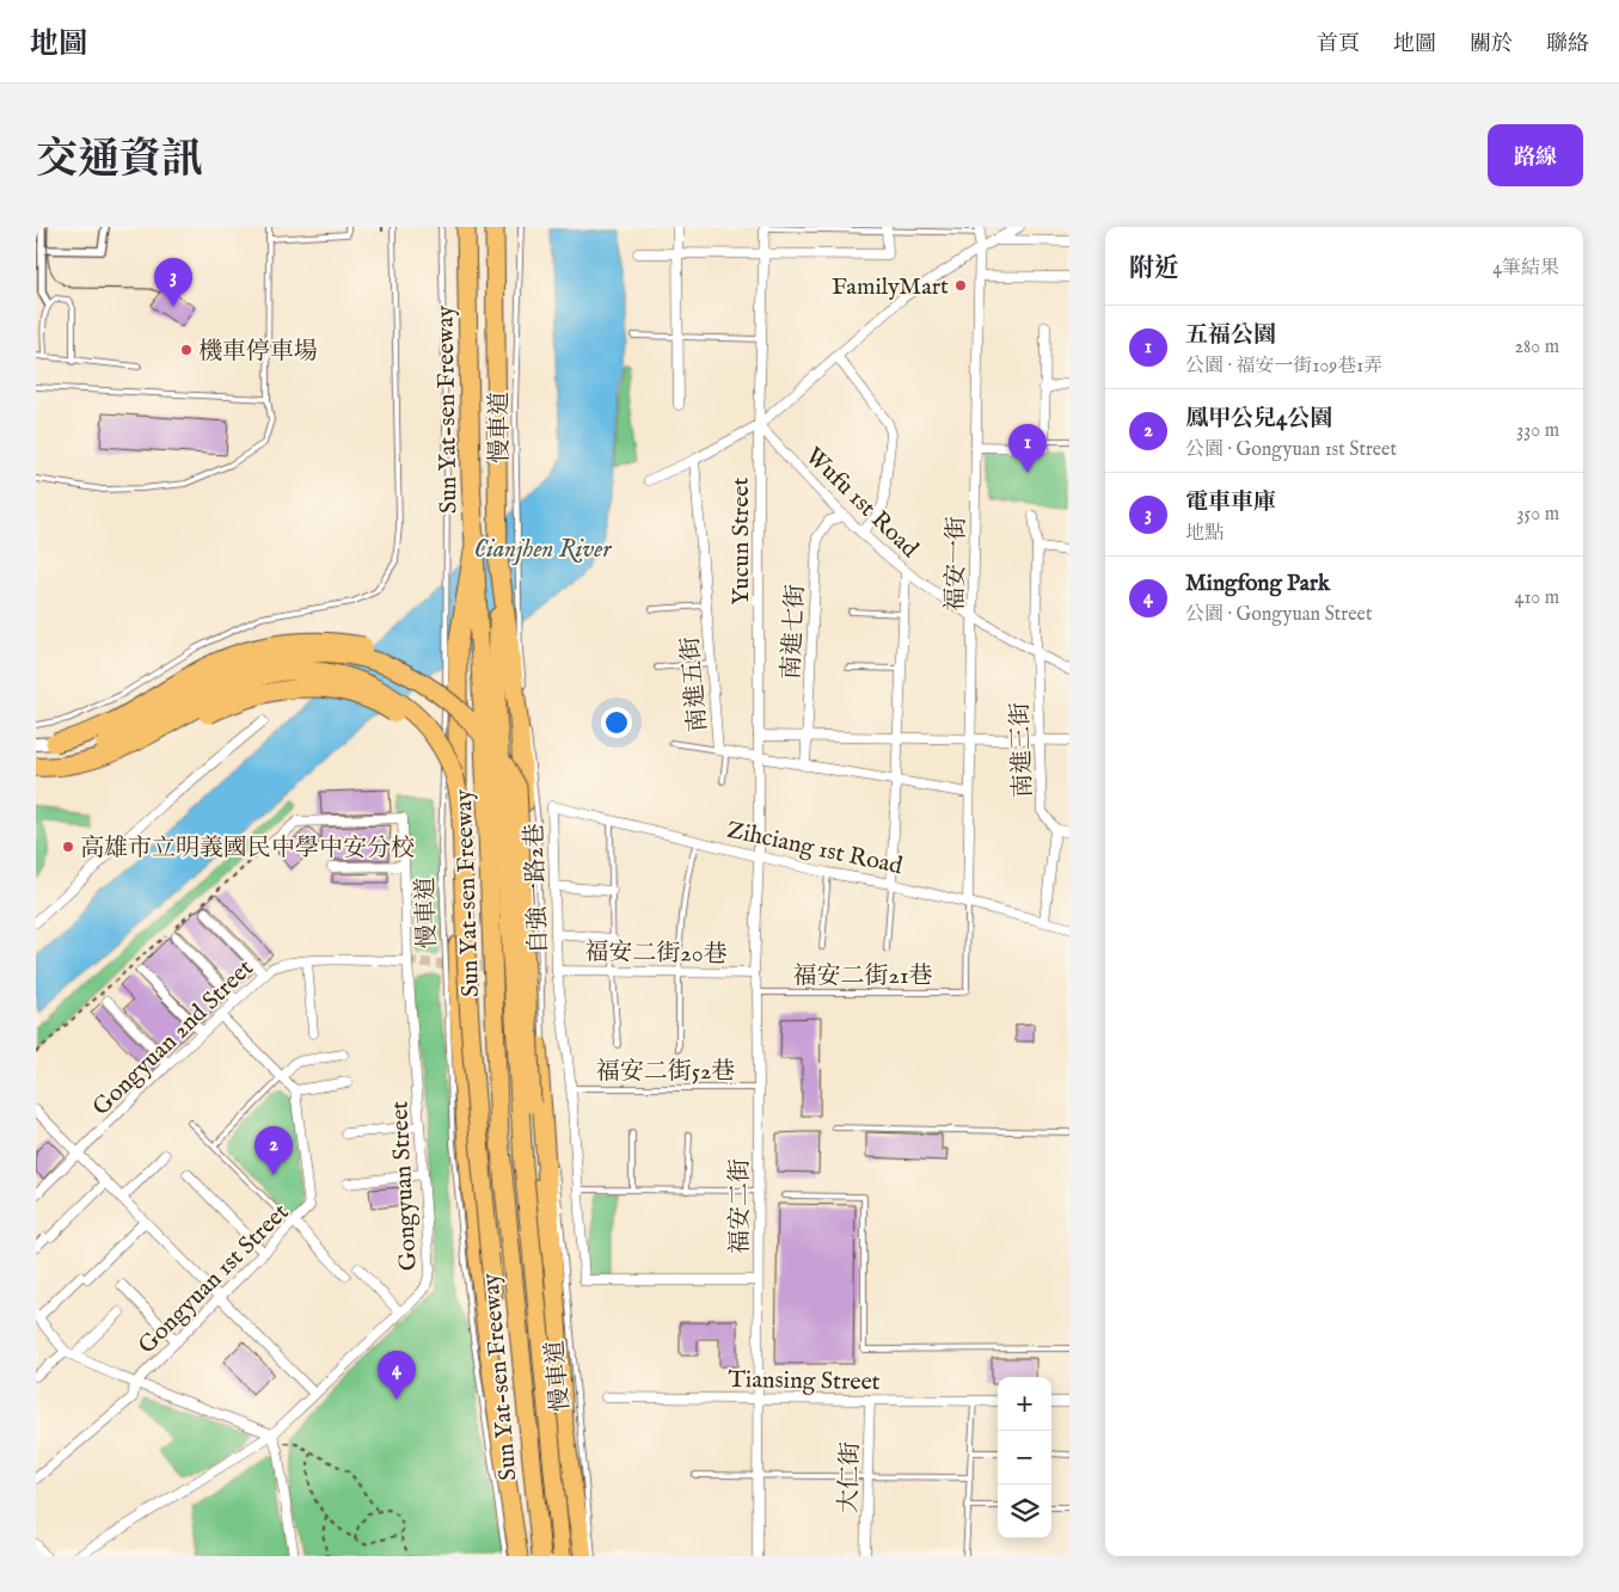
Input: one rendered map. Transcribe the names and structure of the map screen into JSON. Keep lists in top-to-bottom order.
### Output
{
  "streets": {
    "highway": ["Sun Yat-sen Freeway"],
    "street": [
      "Wufu 1st Road",
      "Yucun Street",
      "福安一街",
      "南進七街",
      "南進五街",
      "南進三街",
      "Zihciang 1st Road",
      "自強一路2巷",
      "福安二街20巷",
      "Gongyuan 2nd Street",
      "Gongyuan Street",
      "福安二街",
      "Gongyuan 1st Street",
      "Tiansing Street",
      "大仁街"
    ],
    "lane": ["慢車道", "福安二街21巷", "福安二街52巷"]
  },
  "crossings": [
    ["Wufu 1st Road", "Yucun Street"],
    ["Wufu 1st Road", "福安一街"],
    ["Wufu 1st Road", "南進七街"],
    ["Wufu 1st Road", "南進三街"],
    ["Yucun Street", "南進五街"],
    ["Yucun Street", "Zihciang 1st Road"],
    ["Yucun Street", "福安二街"],
    ["福安一街", "南進五街"],
    ["福安一街", "Zihciang 1st Road"],
    ["福安一街", "福安二街21巷"],
    ["南進七街", "南進五街"],
    ["Zihciang 1st Road", "自強一路2巷"],
    ["Zihciang 1st Road", "福安二街21巷"],
    ["Zihciang 1st Road", "福安二街"],
    ["自強一路2巷", "福安二街20巷"],
    ["自強一路2巷", "福安二街52巷"],
    ["自強一路2巷", "福安二街"],
    ["福安二街20巷", "福安二街"],
    ["福安二街21巷", "福安二街"],
    ["Gongyuan 2nd Street", "Gongyuan Street"],
    ["福安二街52巷", "福安二街"],
    ["福安二街", "Tiansing Street"],
    ["Tiansing Street", "大仁街"]
  ],
  "water": ["Cianjhen River"],
  "places": ["FamilyMart", "機車停車場", "高雄市立明義國民中學中安分校"],
  "page": {
    "header": "地圖",
    "nav": [
      "首頁",
      "地圖",
      "關於",
      "聯絡"
    ],
    "title": "交通資訊",
    "buttons": "路線",
    "heading": ["附近", "4筆結果"],
    "pins": [
      "3",
      "1",
      "2",
      "4"
    ],
    "list": [
      {
        "mark": "1",
        "name": "五福公園",
        "note": "公園 · 福安一街109巷1弄",
        "value": "280 m"
      },
      {
        "mark": "2",
        "name": "鳳甲公兒4公園",
        "note": "公園 · Gongyuan 1st Street",
        "value": "330 m"
      },
      {
        "mark": "3",
        "name": "電車車庫",
        "note": "地點",
        "value": "350 m"
      },
      {
        "mark": "4",
        "name": "Mingfong Park",
        "note": "公園 · Gongyuan Street",
        "value": "410 m"
      }
    ],
    "map_buttons": ["+", "−"]
  }
}
